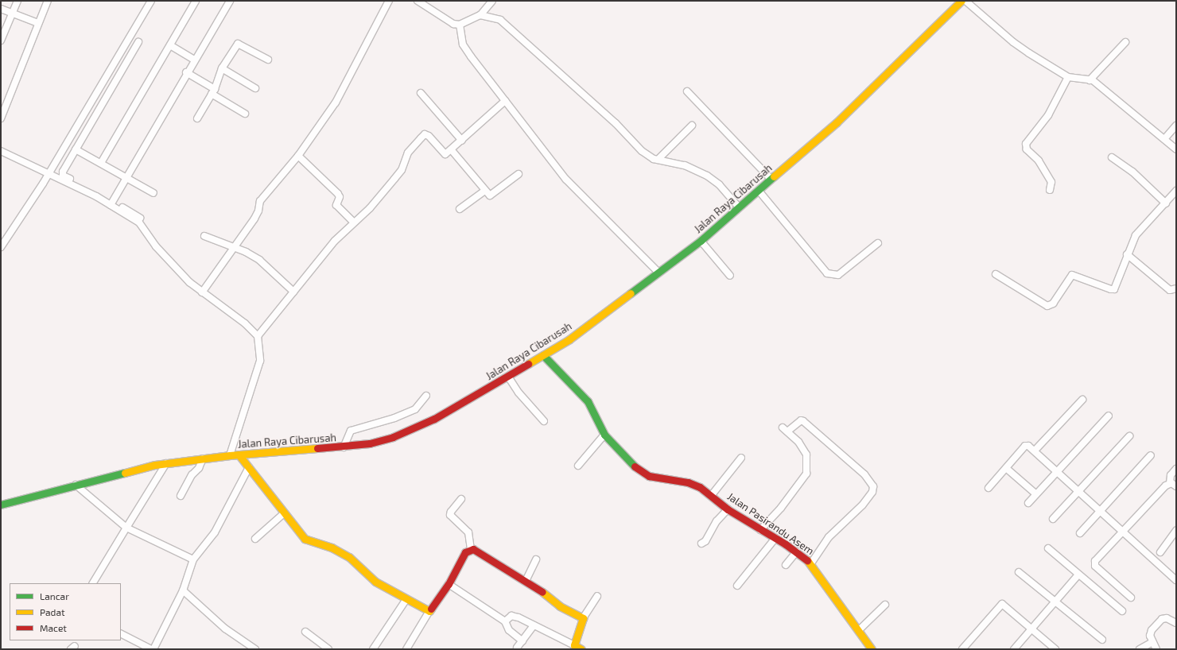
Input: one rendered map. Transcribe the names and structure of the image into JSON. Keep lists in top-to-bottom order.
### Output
{
  "streets": {
    "main road": ["Jalan Raya Cibarusah", "Jalan Pasirandu Asem"]
  },
  "crossings": [
    ["Jalan Raya Cibarusah", "Jalan Pasirandu Asem"]
  ],
  "legend": ["Lancar", "Padat", "Macet"]
}
